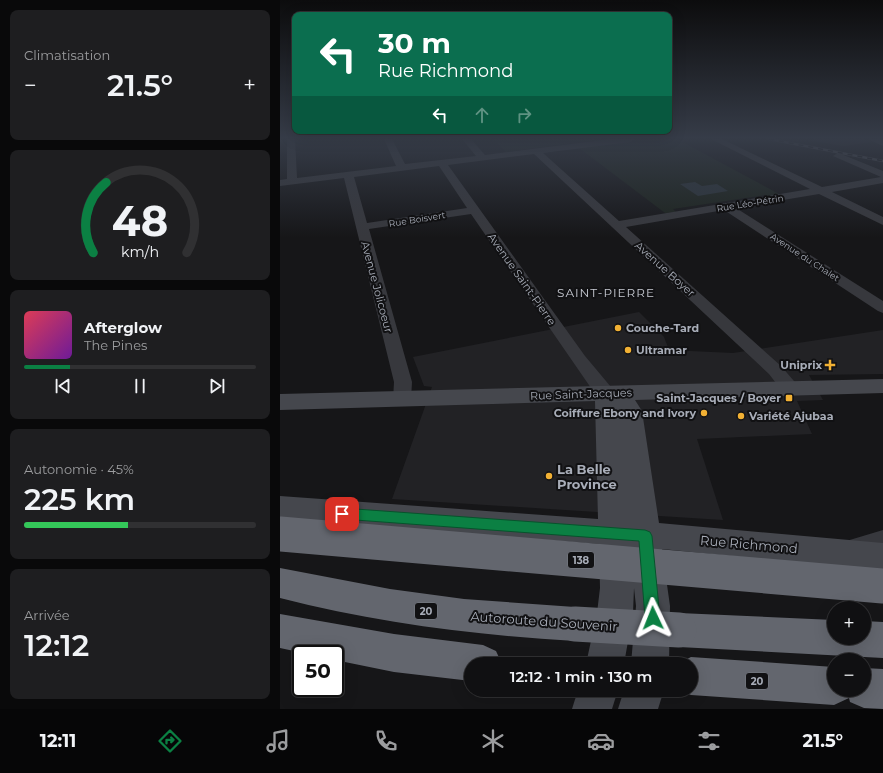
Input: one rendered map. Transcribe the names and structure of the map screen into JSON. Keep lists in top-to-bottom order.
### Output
{
  "streets": {
    "highway": ["138", "20", "Autoroute du Souvenir"],
    "main road": ["Rue Saint-Jacques", "Rue Richmond"],
    "street": [
      "Rue Léo-Pétrin",
      "Rue Boisvert",
      "Avenue du Chalet",
      "Avenue Boyer",
      "Avenue Saint-Pierre",
      "Avenue Jolicoeur"
    ]
  },
  "crossings": [
    ["Rue Léo-Pétrin", "Avenue du Chalet"],
    ["Rue Léo-Pétrin", "Avenue Boyer"],
    ["Rue Boisvert", "Avenue Saint-Pierre"],
    ["Rue Boisvert", "Avenue Jolicoeur"],
    ["Avenue Boyer", "Rue Saint-Jacques"],
    ["Avenue Saint-Pierre", "Rue Saint-Jacques"],
    ["Avenue Jolicoeur", "Rue Saint-Jacques"]
  ],
  "districts": ["SAINT-PIERRE"],
  "places": {
    "other": [
      "Couche-Tard",
      "Ultramar",
      "Coiffure Ebony and Ivory",
      "Variété Ajubaa",
      "La Belle Province"
    ],
    "health": ["Uniprix"],
    "transit": ["Saint-Jacques / Boyer"]
  },
  "page": {
    "tile": [
      "Climatisation",
      ["Autonomie · 45%", "225 km"],
      ["Arrivée", "12:12"]
    ],
    "turn": ["30 m", "Rue Richmond"],
    "heat": ["−", "21.5°", "+"],
    "song": ["Afterglow", "The Pines"],
    "map_buttons": ["+", "−"],
    "limit": "50",
    "trip": "12:12 · 1 min · 130 m",
    "tabs": ["12:11", "21.5°"],
    "gauge": ["48", "km/h"]
  }
}
